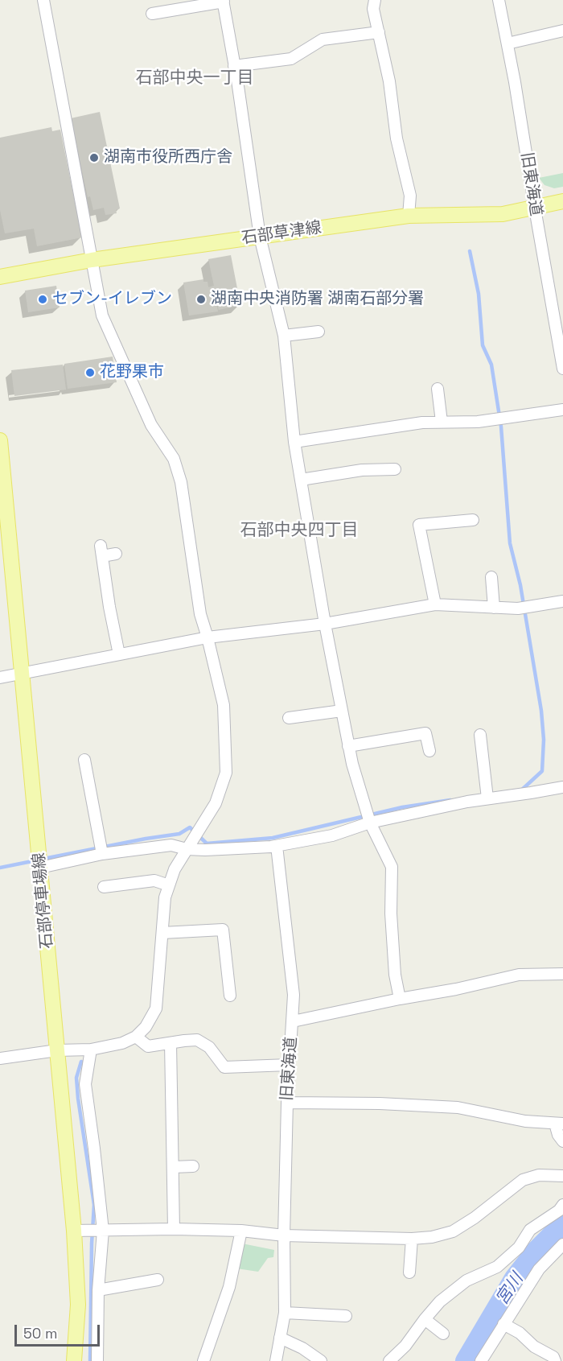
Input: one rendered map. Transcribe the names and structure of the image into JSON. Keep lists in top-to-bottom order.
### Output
{
  "streets": {
    "main road": ["石部草津線", "石部停車場線"],
    "street": ["旧東海道"]
  },
  "crossings": [
    ["旧東海道", "石部草津線"]
  ],
  "districts": ["石部中央一丁目", "石部中央四丁目"],
  "water": ["宮川"],
  "places": [
    "湖南市役所西庁舎",
    "セブン-イレブン",
    "湖南中央消防署 湖南石部分署",
    "花野果市"
  ],
  "scale_bar": "50 m"
}
